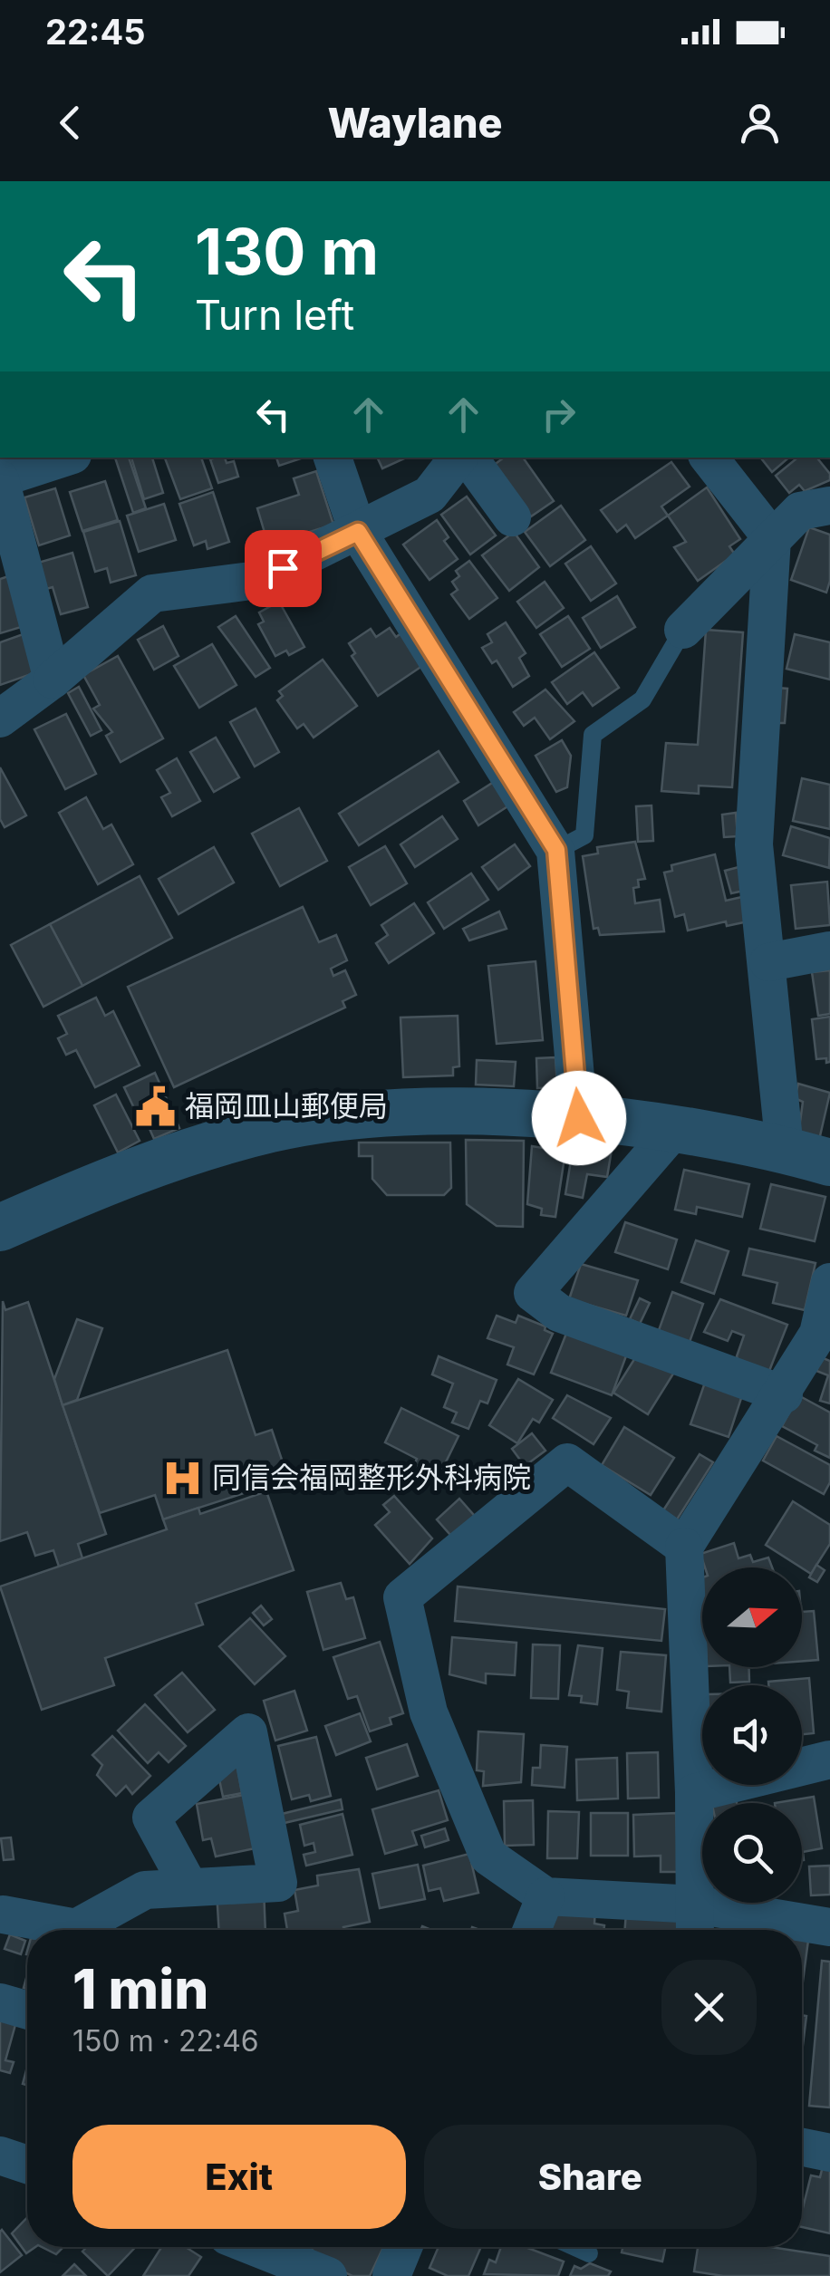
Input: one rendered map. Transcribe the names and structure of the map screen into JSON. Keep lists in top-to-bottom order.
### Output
{
  "places": {
    "public building": ["福岡皿山郵便局"],
    "hospital": ["同信会福岡整形外科病院"]
  },
  "north": "right",
  "page": {
    "status": "22:45",
    "header": "Waylane",
    "turn": ["130 m", "Turn left"],
    "heading": ["1 min", "150 m · 22:46"],
    "buttons": ["Exit", "Share"]
  }
}
